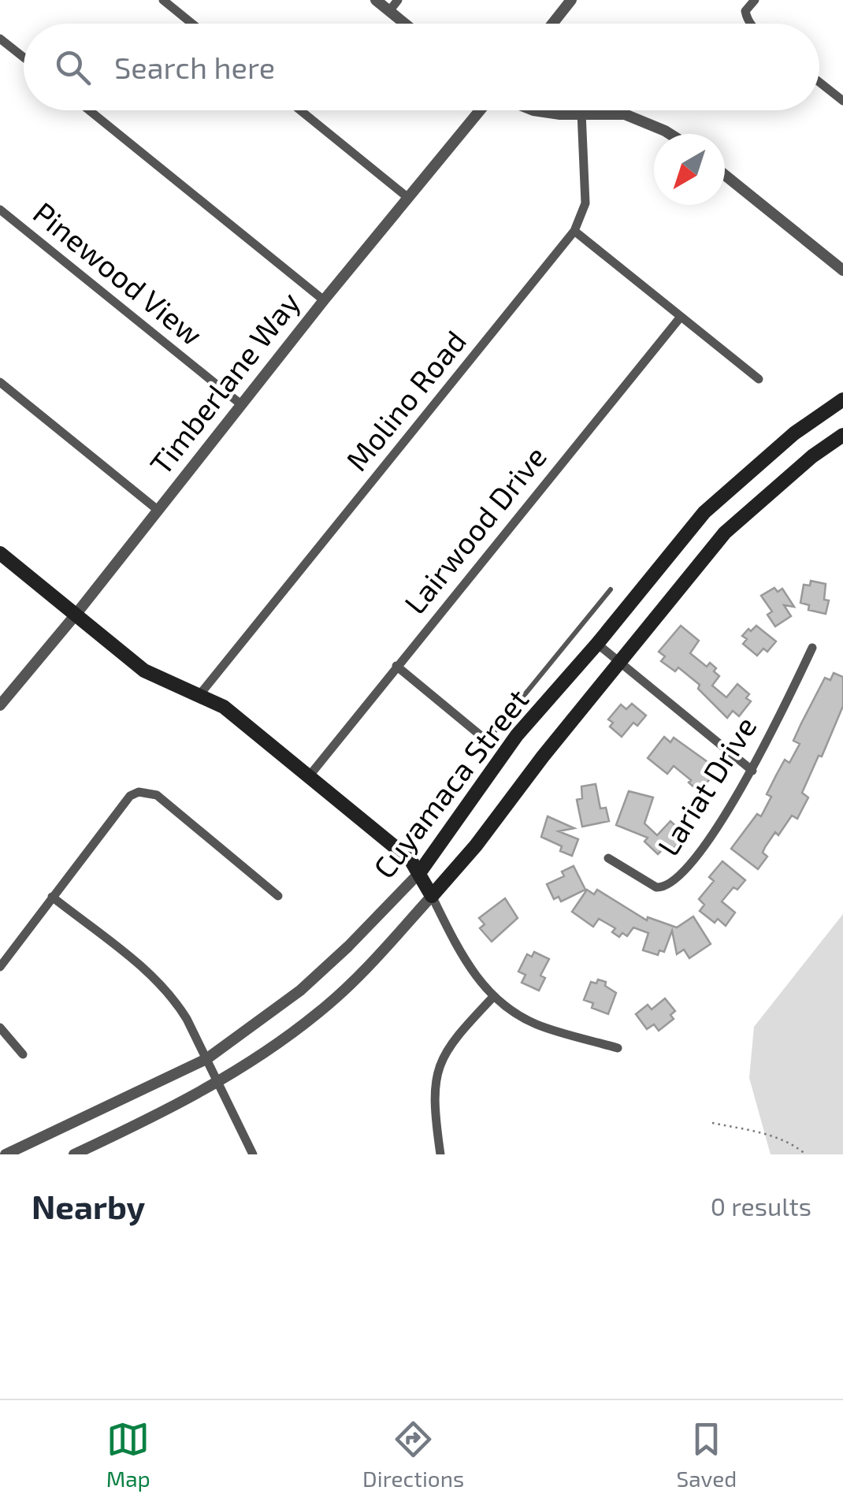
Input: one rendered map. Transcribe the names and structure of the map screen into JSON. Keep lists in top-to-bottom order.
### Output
{
  "streets": {
    "main road": ["Cuyamaca Street"],
    "street": [
      "Pinewood View",
      "Timberlane Way",
      "Molino Road",
      "Lairwood Drive",
      "Lariat Drive"
    ]
  },
  "crossings": [
    ["Pinewood View", "Timberlane Way"]
  ],
  "north": "bottom left",
  "page": {
    "search": "Search here",
    "heading": ["Nearby", "0 results"],
    "nav": ["Map", "Directions", "Saved"]
  }
}
